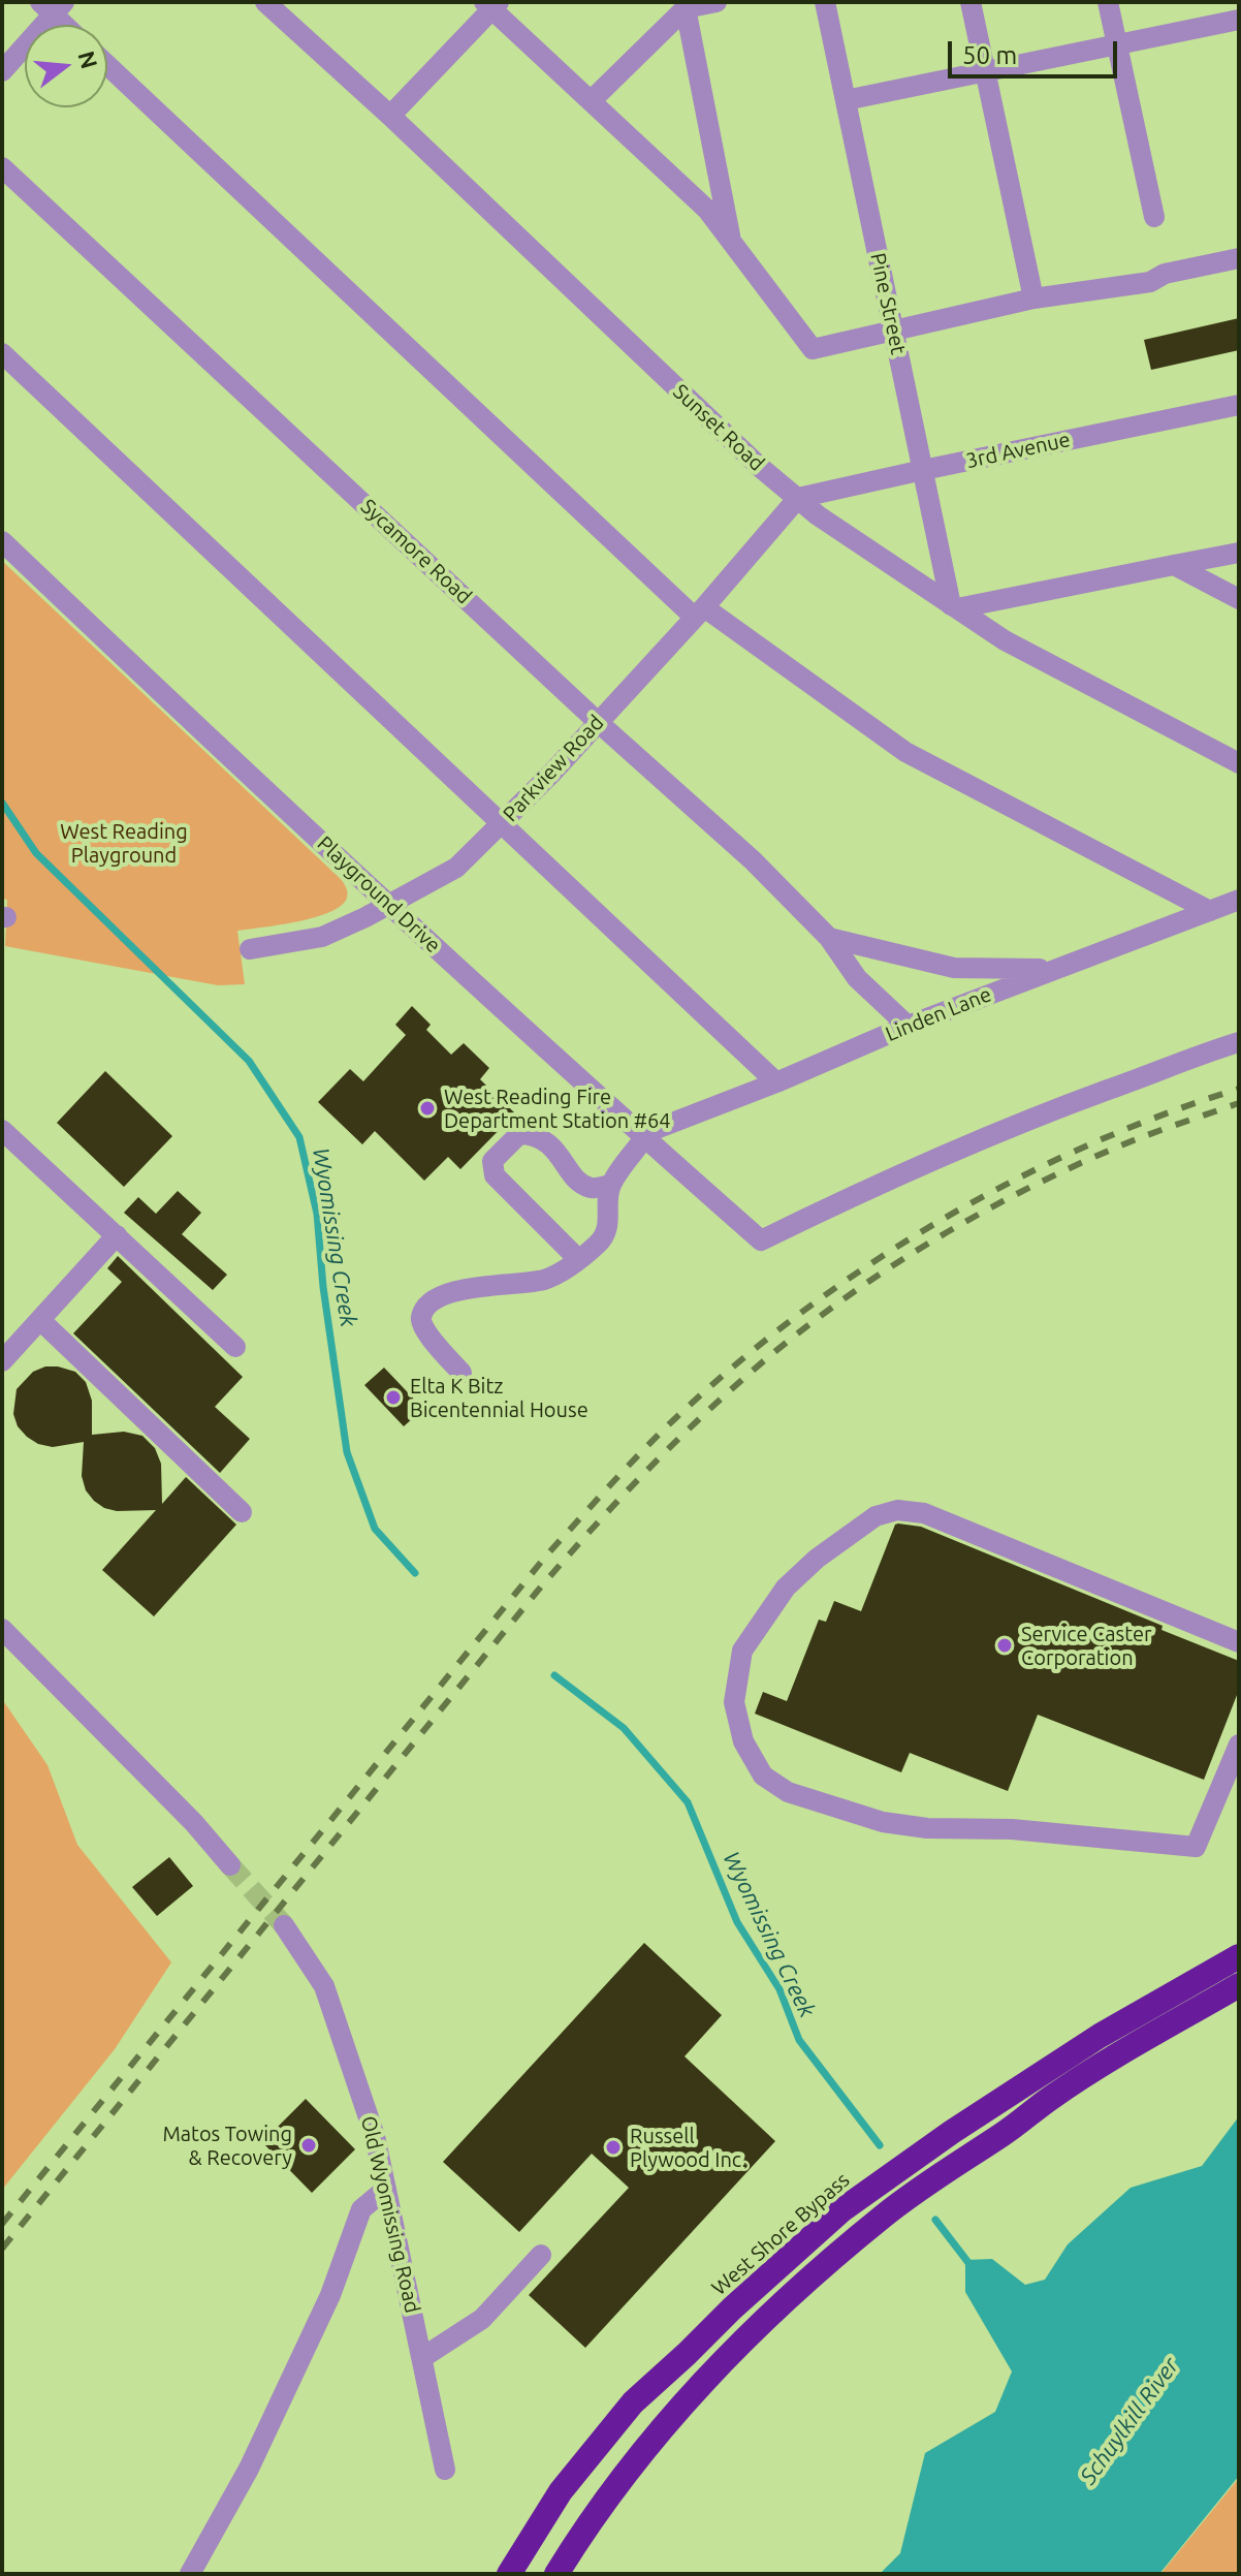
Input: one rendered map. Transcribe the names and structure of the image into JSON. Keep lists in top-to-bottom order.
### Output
{
  "streets": {
    "highway": ["West Shore Bypass"],
    "street": [
      "Pine Street",
      "Sunset Road",
      "3rd Avenue",
      "Sycamore Road",
      "Parkview Road",
      "Playground Drive",
      "Linden Lane",
      "Old Wyomissing Road"
    ]
  },
  "crossings": [
    ["Pine Street", "Sunset Road"],
    ["Pine Street", "3rd Avenue"],
    ["Sunset Road", "3rd Avenue"],
    ["Sunset Road", "Parkview Road"],
    ["3rd Avenue", "Parkview Road"],
    ["Sycamore Road", "Parkview Road"],
    ["Sycamore Road", "Linden Lane"],
    ["Parkview Road", "Playground Drive"],
    ["Playground Drive", "Linden Lane"]
  ],
  "water": ["Wyomissing Creek", "Schuylkill River"],
  "parks": ["West Reading Playground"],
  "places": [
    "West Reading Fire Department Station #64",
    "Elta K Bitz Bicentennial House",
    "Service Caster Corporation",
    "Matos Towing & Recovery",
    "Russell Plywood Inc."
  ],
  "scale_bar": "50 m",
  "north": "right"
}
